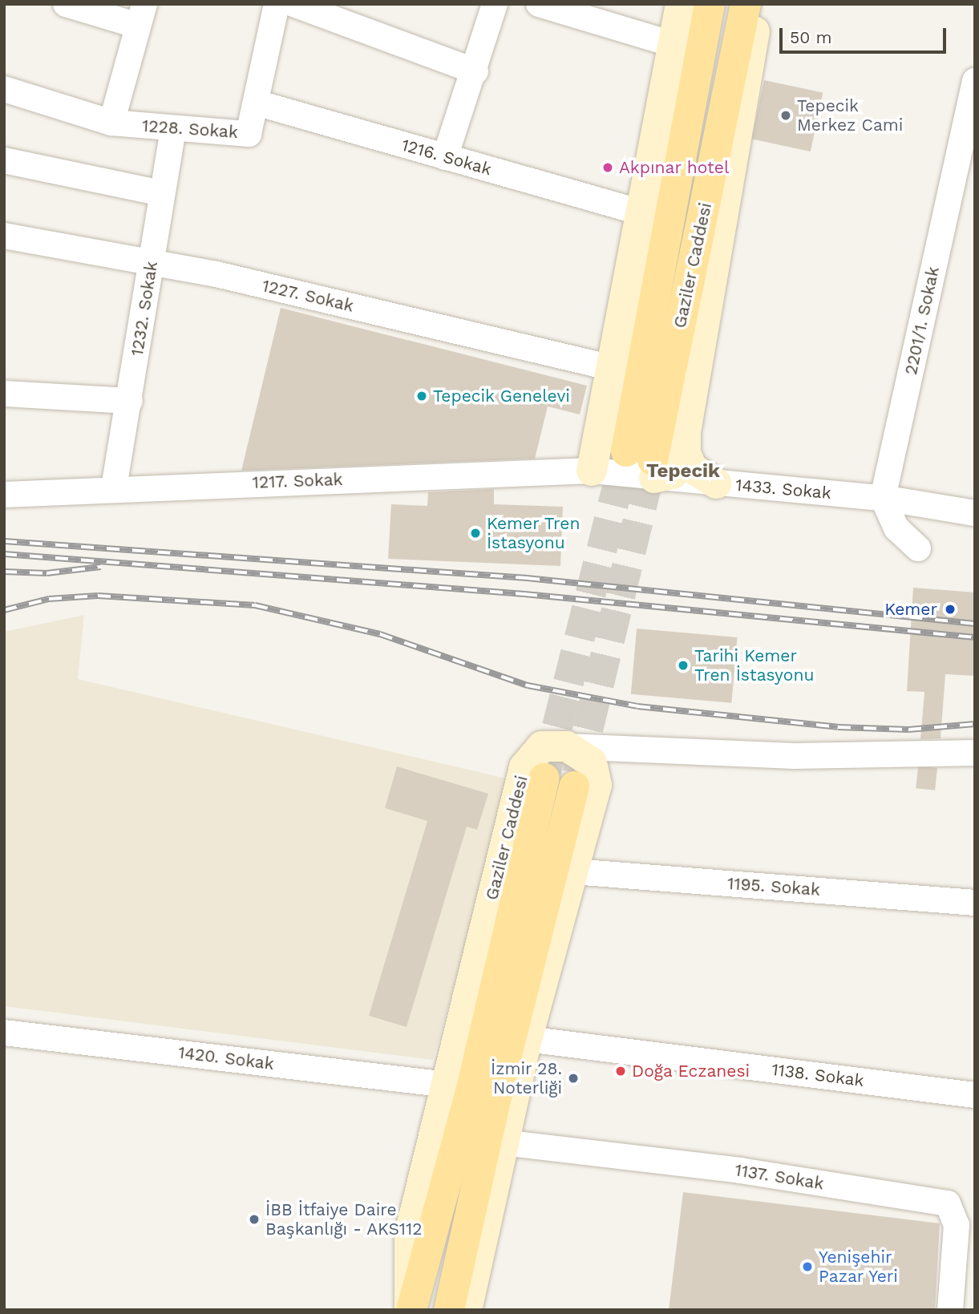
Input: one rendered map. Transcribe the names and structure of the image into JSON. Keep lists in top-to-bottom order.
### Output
{
  "streets": {
    "main road": ["Gaziler Caddesi"],
    "street": [
      "1228. Sokak",
      "1216. Sokak",
      "1227. Sokak",
      "1232. Sokak",
      "2201/1. Sokak",
      "1217. Sokak",
      "1433. Sokak",
      "1195. Sokak",
      "1420. Sokak",
      "1138. Sokak",
      "1137. Sokak"
    ]
  },
  "crossings": [
    ["1228. Sokak", "1216. Sokak"],
    ["1228. Sokak", "1232. Sokak"],
    ["Gaziler Caddesi", "1433. Sokak"],
    ["Gaziler Caddesi", "1420. Sokak"],
    ["1227. Sokak", "1232. Sokak"],
    ["1232. Sokak", "1217. Sokak"],
    ["2201/1. Sokak", "1433. Sokak"],
    ["1217. Sokak", "1433. Sokak"]
  ],
  "districts": ["Tepecik"],
  "places": [
    "Tepecik Merkez Cami",
    "Akpınar hotel",
    "Tepecik Genelevi",
    "Kemer Tren İstasyonu",
    "Kemer",
    "Tarihi Kemer Tren İstasyonu",
    "Doğa Eczanesi",
    "İzmir 28. Noterliği",
    "İBB İtfaiye Daire Başkanlığı - AKS112",
    "Yenişehir Pazar Yeri"
  ],
  "scale_bar": "50 m"
}
